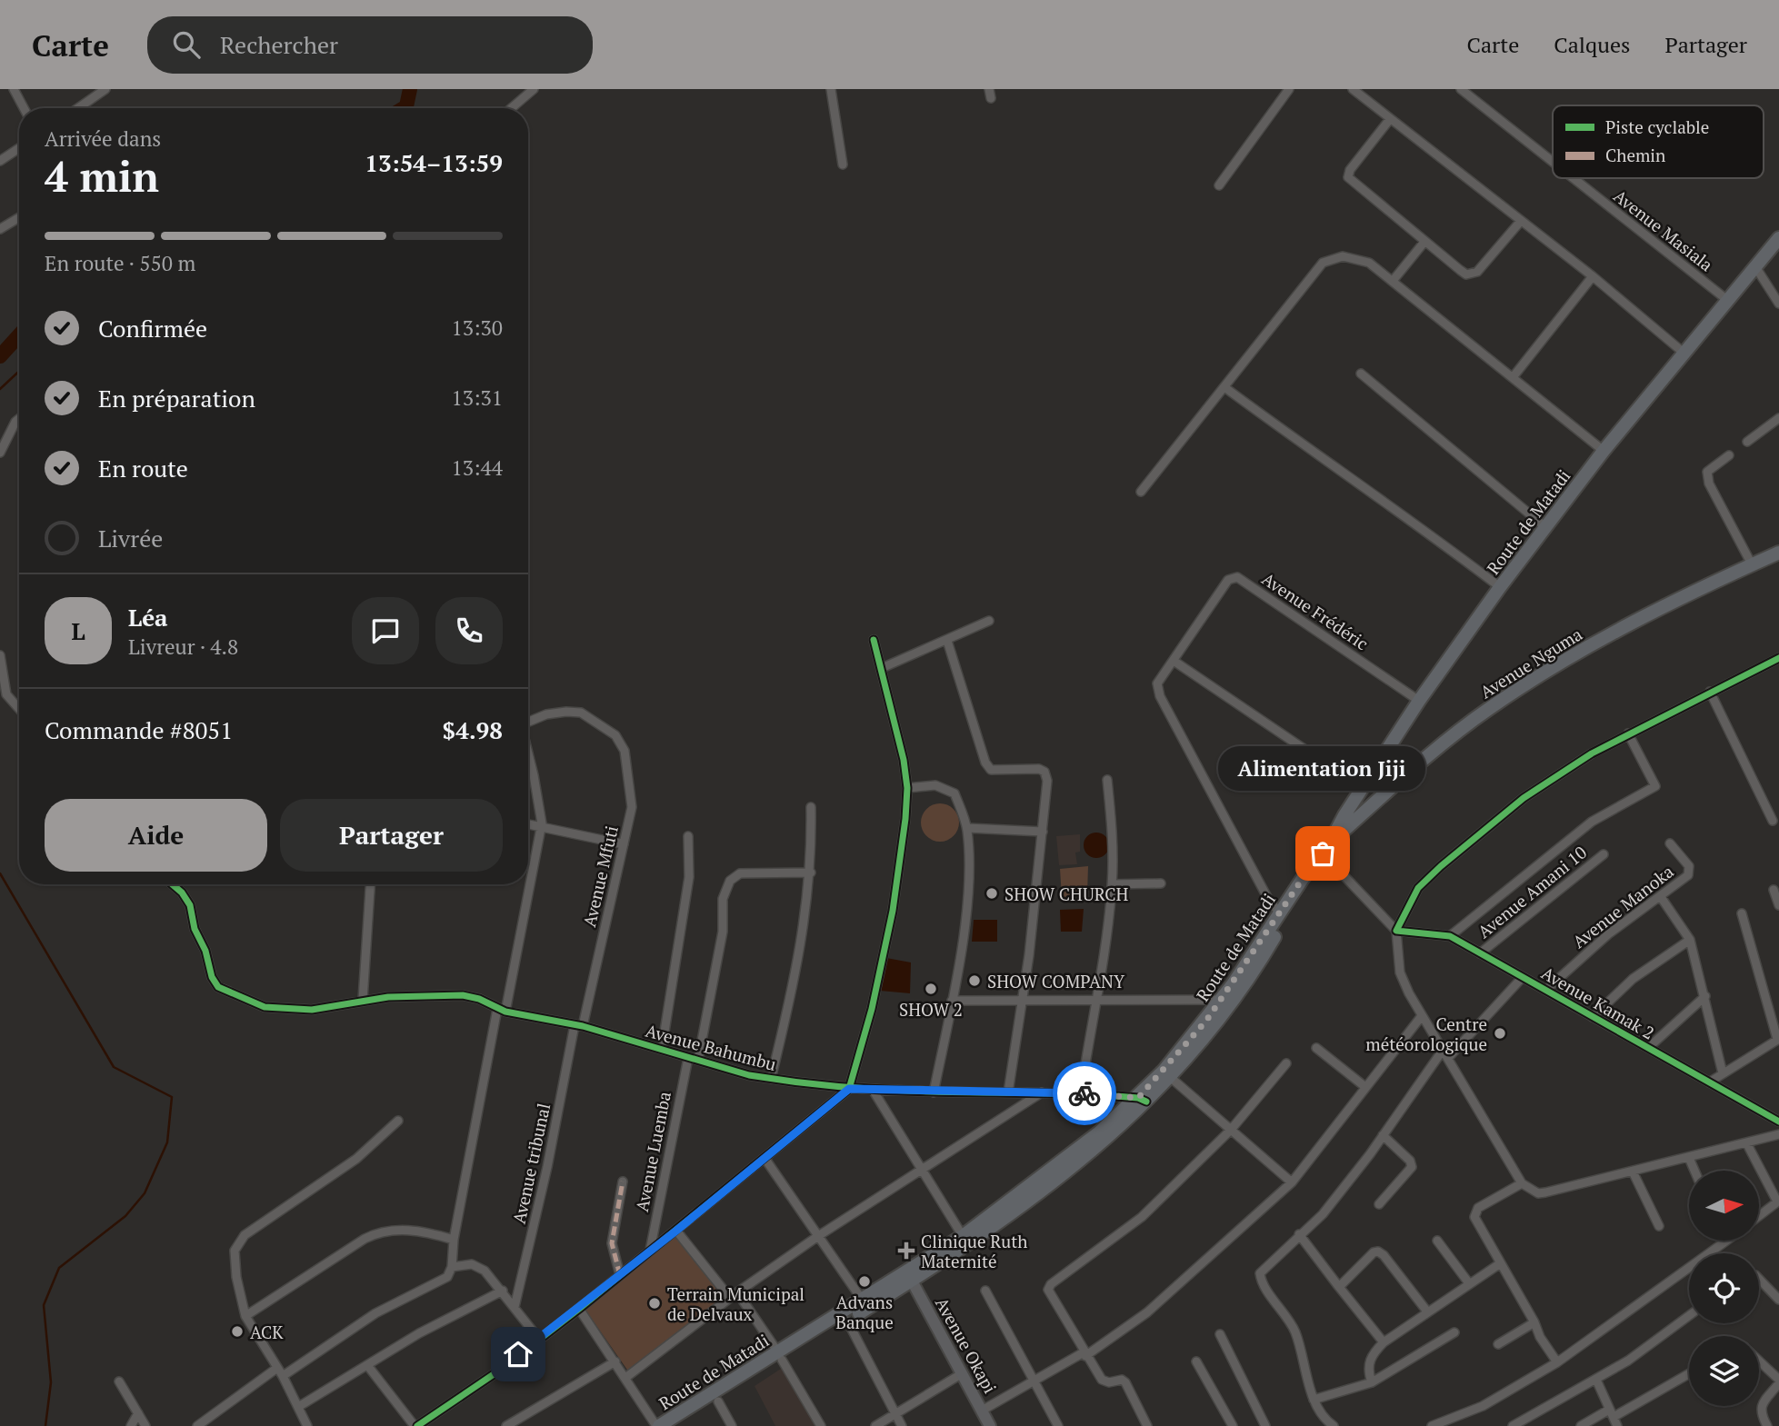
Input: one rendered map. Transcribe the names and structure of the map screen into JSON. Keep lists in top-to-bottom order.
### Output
{
  "streets": {
    "main road": ["Route de Matadi", "Avenue Nguma"],
    "street": [
      "Avenue Masiala",
      "Avenue Frédéric",
      "Avenue Mfuti",
      "Avenue Amani 10",
      "Avenue Manoka",
      "Avenue Kamak 2",
      "Avenue Bahumbu",
      "Avenue Luemba",
      "Avenue tribunal",
      "Avenue Okapi"
    ]
  },
  "crossings": [
    ["Avenue Masiala", "Route de Matadi"],
    ["Route de Matadi", "Avenue Frédéric"],
    ["Route de Matadi", "Avenue Nguma"],
    ["Route de Matadi", "Avenue Bahumbu"],
    ["Route de Matadi", "Avenue Okapi"],
    ["Avenue Mfuti", "Avenue Bahumbu"],
    ["Avenue Mfuti", "Avenue tribunal"],
    ["Avenue Amani 10", "Avenue Kamak 2"],
    ["Avenue Manoka", "Avenue Kamak 2"],
    ["Avenue Bahumbu", "Avenue Luemba"],
    ["Avenue Bahumbu", "Avenue tribunal"]
  ],
  "places": {
    "other": [
      "Alimentation Jiji",
      "SHOW CHURCH",
      "SHOW COMPANY",
      "SHOW 2",
      "Centre météorologique",
      "Advans Banque",
      "Terrain Municipal de Delvaux",
      "ACK"
    ],
    "health": ["Clinique Ruth Maternité"]
  },
  "legend": ["Piste cyclable", "Chemin"],
  "north": "right",
  "page": {
    "header": "Carte",
    "search": "Rechercher",
    "nav": ["Carte", "Calques", "Partager"],
    "heading": ["4 min", "Arrivée dans", "13:54–13:59"],
    "panel": [
      "Léa",
      "Livreur · 4.8",
      "Commande #8051",
      "$4.98"
    ],
    "bar": "En route · 550 m",
    "list": [
      ["Confirmée", "13:30"],
      ["En préparation", "13:31"],
      ["En route", "13:44"],
      "Livrée"
    ],
    "round": "L",
    "bubble": "Alimentation Jiji",
    "buttons": ["Aide", "Partager"]
  }
}
